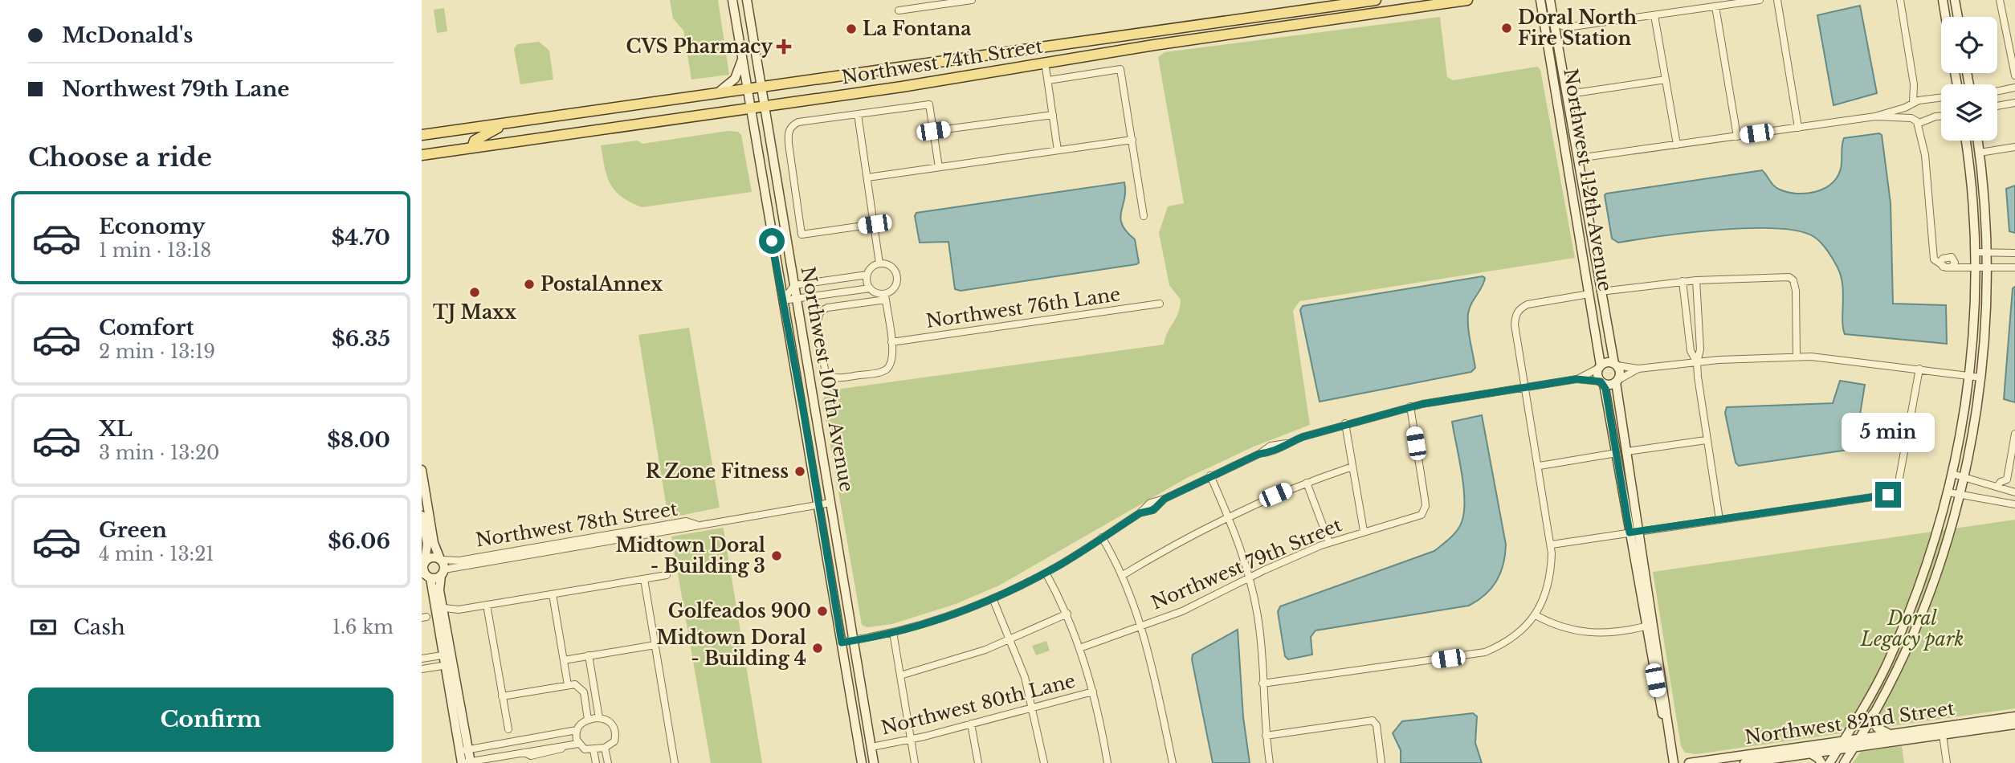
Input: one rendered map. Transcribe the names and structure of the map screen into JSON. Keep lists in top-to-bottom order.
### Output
{
  "streets": {
    "main road": ["Northwest 74th Street"],
    "street": [
      "Northwest 112th Avenue",
      "Northwest 76th Lane",
      "Northwest 107th Avenue",
      "Northwest 78th Street",
      "Northwest 79th Street",
      "Northwest 80th Lane",
      "Northwest 82nd Street"
    ]
  },
  "crossings": [
    ["Northwest 74th Street", "Northwest 107th Avenue"],
    ["Northwest 107th Avenue", "Northwest 80th Lane"]
  ],
  "parks": ["Doral Legacy park"],
  "places": {
    "other": [
      "Doral North Fire Station",
      "La Fontana",
      "PostalAnnex",
      "TJ Maxx",
      "R Zone Fitness",
      "Midtown Doral - Building 3",
      "Golfeados 900",
      "Midtown Doral - Building 4"
    ],
    "health": ["CVS Pharmacy"]
  },
  "page": {
    "banner": ["McDonald's", "Northwest 79th Lane"],
    "heading": "Choose a ride",
    "list": [
      {
        "name": "Economy",
        "note": "1 min · 13:18",
        "value": "$4.70"
      },
      {
        "name": "Comfort",
        "note": "2 min · 13:19",
        "value": "$6.35"
      },
      {
        "name": "XL",
        "note": "3 min · 13:20",
        "value": "$8.00"
      },
      {
        "name": "Green",
        "note": "4 min · 13:21",
        "value": "$6.06"
      }
    ],
    "bubble": "5 min",
    "pay": ["Cash", "1.6 km"],
    "buttons": "Confirm"
  }
}
